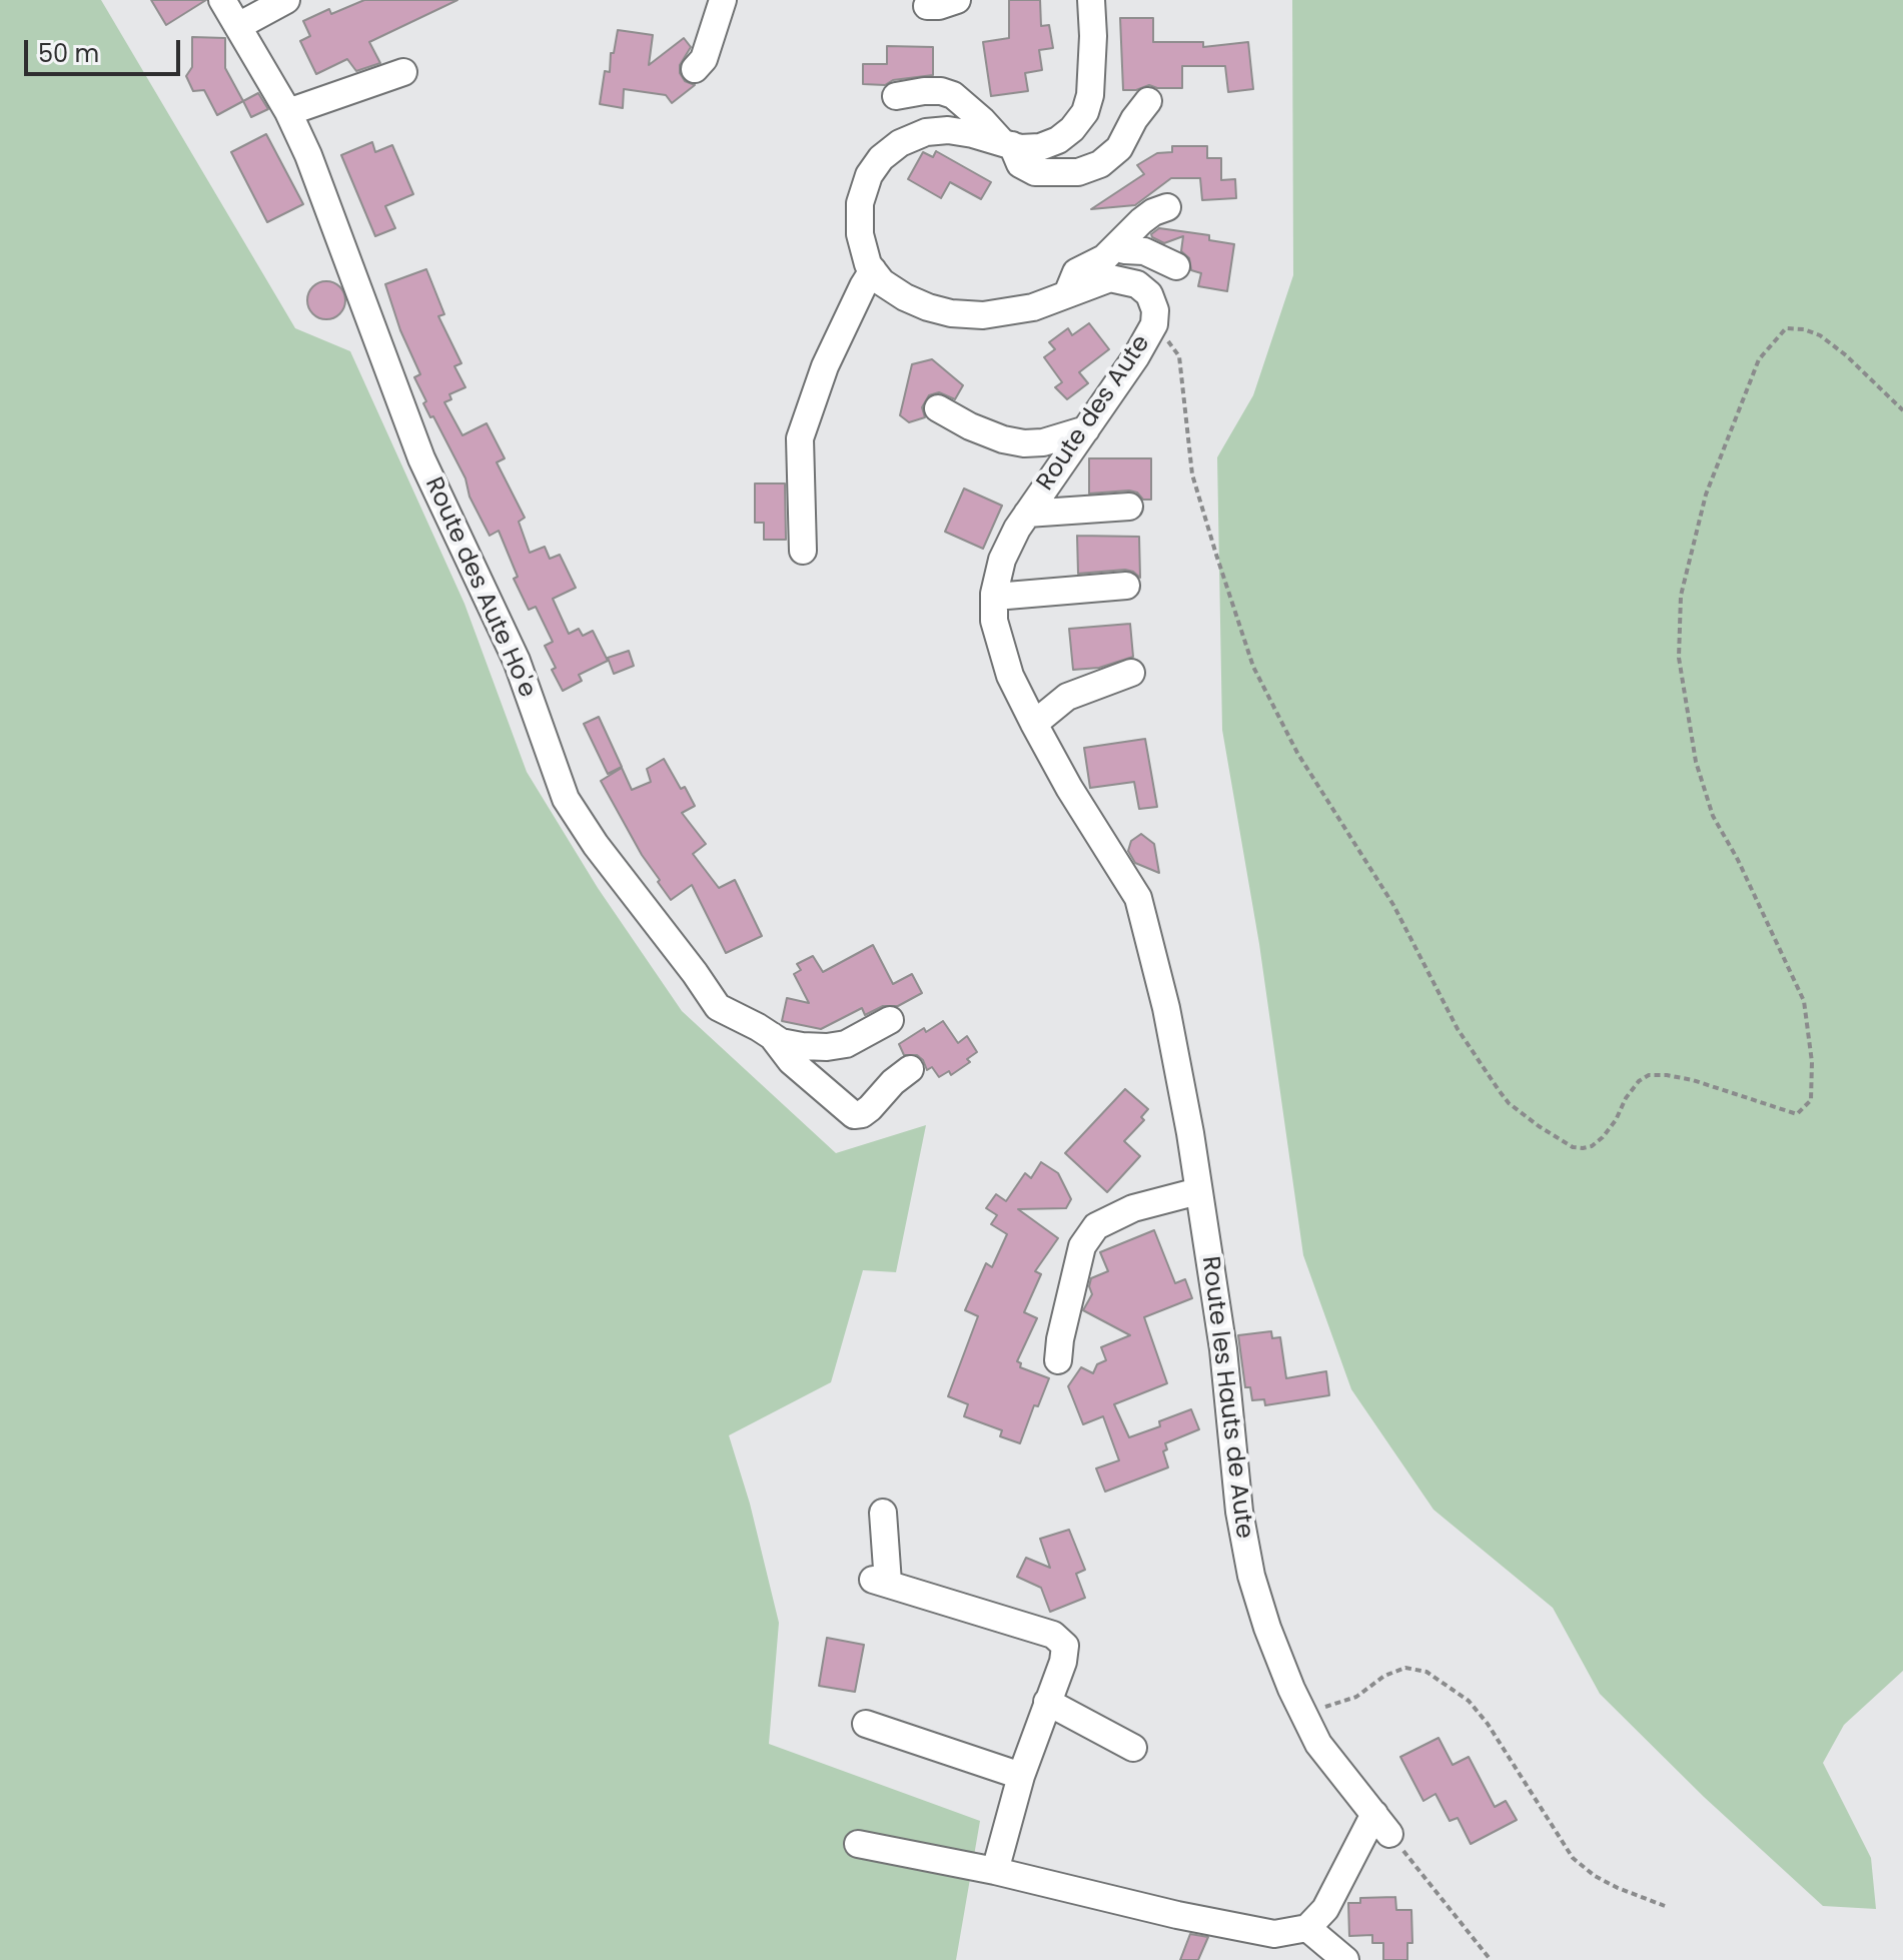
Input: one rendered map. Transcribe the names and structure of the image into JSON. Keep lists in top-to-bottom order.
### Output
{
  "streets": {
    "street": ["Route des Aute", "Route des Aute Ho'e", "Route les Hauts de Aute"]
  },
  "crossings": [
    ["Route des Aute", "Route les Hauts de Aute"]
  ],
  "scale_bar": "50 m"
}
